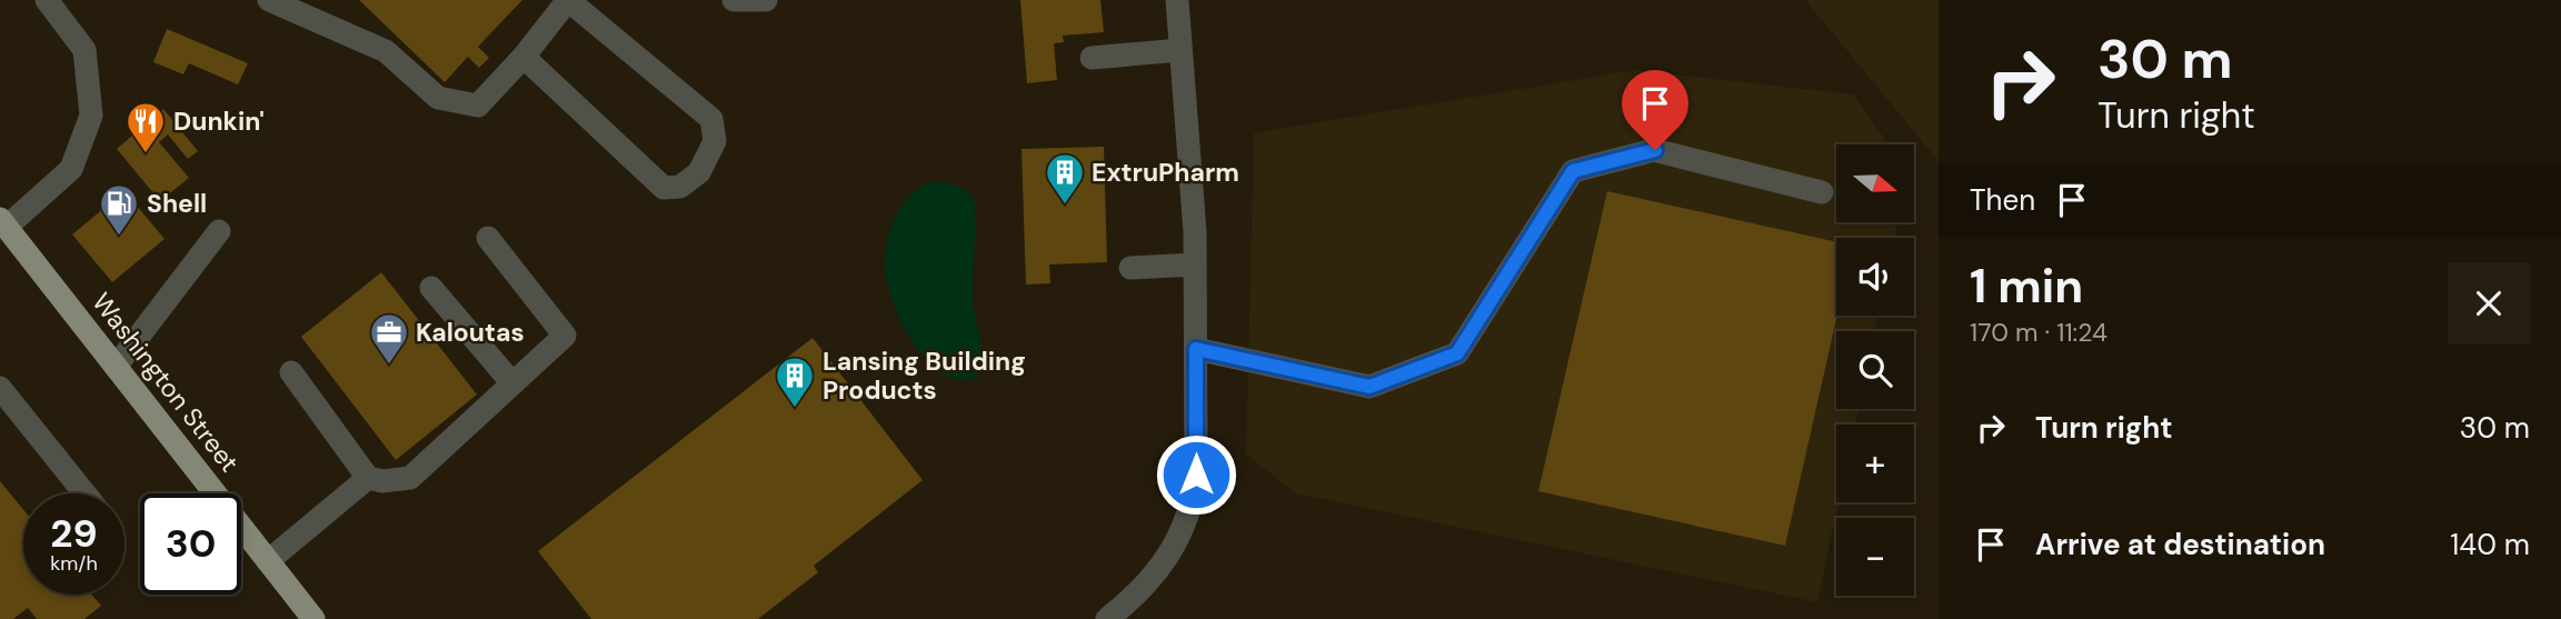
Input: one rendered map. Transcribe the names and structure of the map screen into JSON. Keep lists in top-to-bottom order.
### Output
{
  "streets": {
    "main road": ["Washington Street"]
  },
  "places": {
    "restaurant": ["Dunkin'"],
    "building": ["ExtruPharm", "Lansing Building Products"],
    "fuel station": ["Shell"],
    "office": ["Kaloutas"]
  },
  "north": "right",
  "page": {
    "turn": ["30 m", "Turn right"],
    "map_buttons": ["+", "−"],
    "then": "Then",
    "heading": ["1 min", "170 m · 11:24"],
    "list": [
      {
        "name": "Turn right",
        "value": "30 m"
      },
      {
        "name": "Arrive at destination",
        "value": "140 m"
      }
    ],
    "speed": "29 km/h",
    "limit": "30"
  }
}
